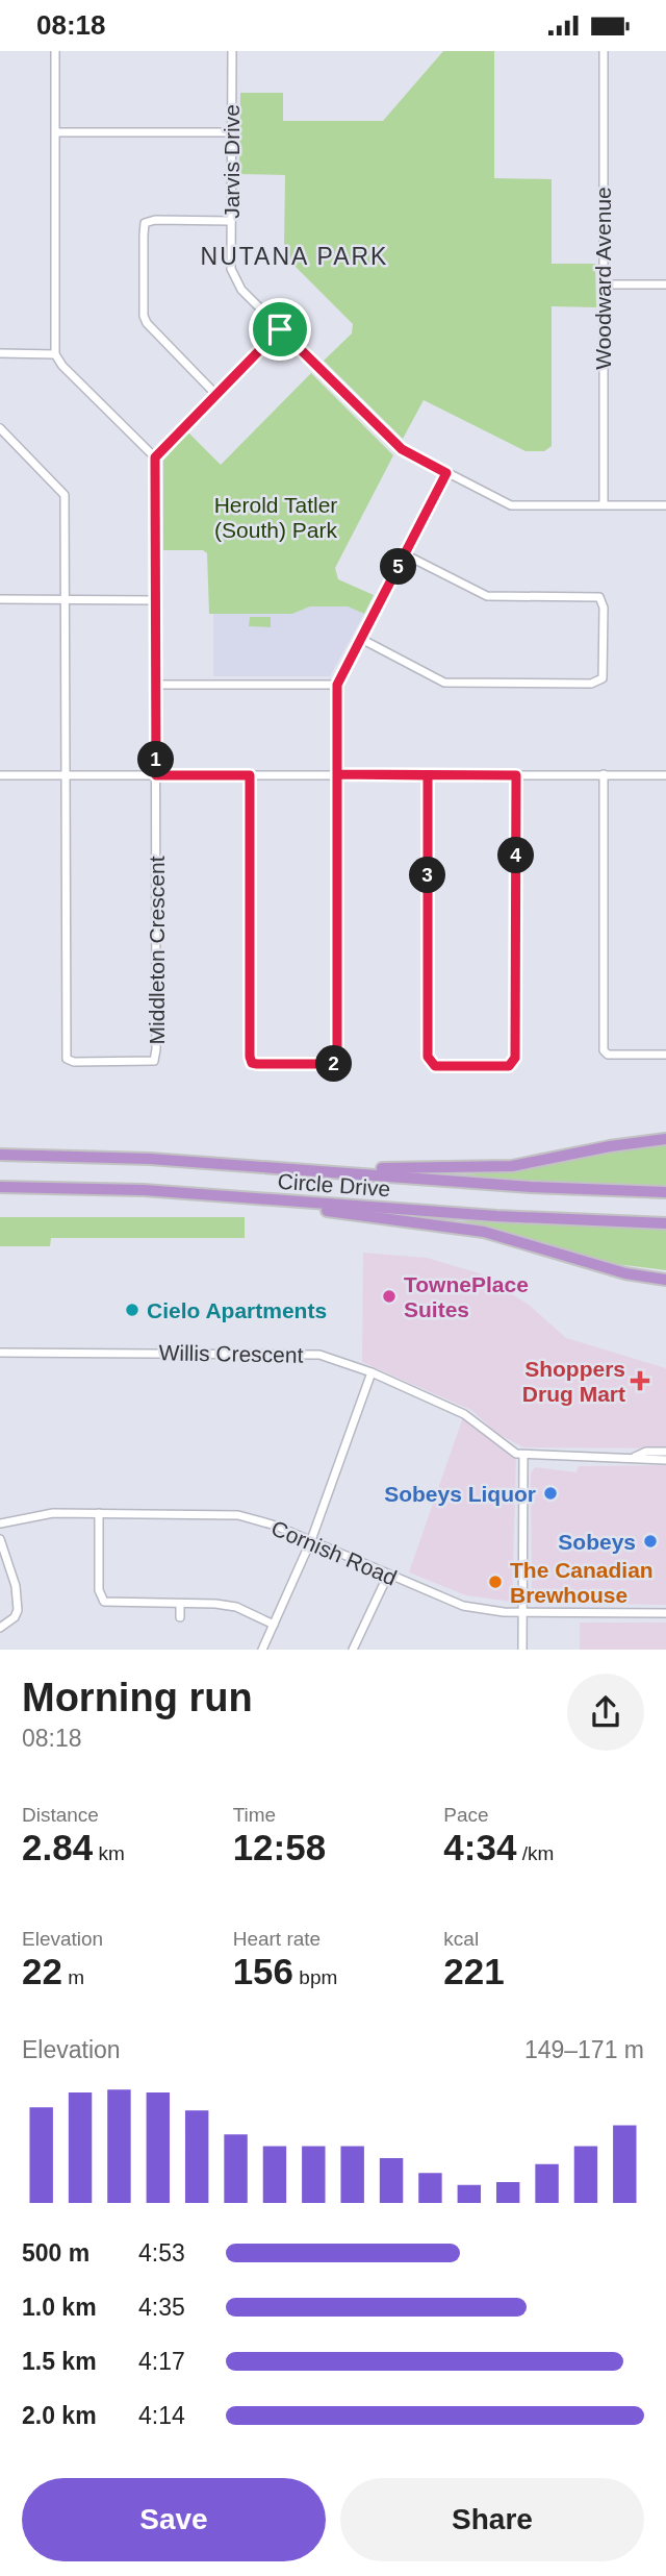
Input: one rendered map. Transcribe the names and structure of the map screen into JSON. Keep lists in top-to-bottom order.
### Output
{
  "streets": {
    "highway": ["Circle Drive"],
    "street": [
      "Jarvis Drive",
      "Woodward Avenue",
      "Middleton Crescent",
      "Willis Crescent",
      "Cornish Road"
    ]
  },
  "crossings": [
    ["Jarvis Drive", "Woodward Avenue"]
  ],
  "districts": ["NUTANA PARK"],
  "parks": ["Herold Tatler (South) Park"],
  "places": {
    "other": [
      "TownePlace Suites",
      "Cielo Apartments",
      "Sobeys Liquor",
      "Sobeys",
      "The Canadian Brewhouse"
    ],
    "health": ["Shoppers Drug Mart"]
  },
  "page": {
    "status": "08:18",
    "pins": [
      "5",
      "1",
      "4",
      "3",
      "2"
    ],
    "heading": ["Morning run", "08:18"],
    "stats": [
      ["Distance", "2.84 km"],
      ["Time", "12:58"],
      ["Pace", "4:34 /km"],
      ["Elevation", "22 m"],
      ["Heart rate", "156 bpm"],
      ["kcal", "221"]
    ],
    "chart": ["Elevation", "149–171 m"],
    "list": [
      {
        "name": "500 m",
        "note": "4:53"
      },
      {
        "name": "1.0 km",
        "note": "4:35"
      },
      {
        "name": "1.5 km",
        "note": "4:17"
      },
      {
        "name": "2.0 km",
        "note": "4:14"
      }
    ],
    "buttons": ["Save", "Share"]
  }
}
